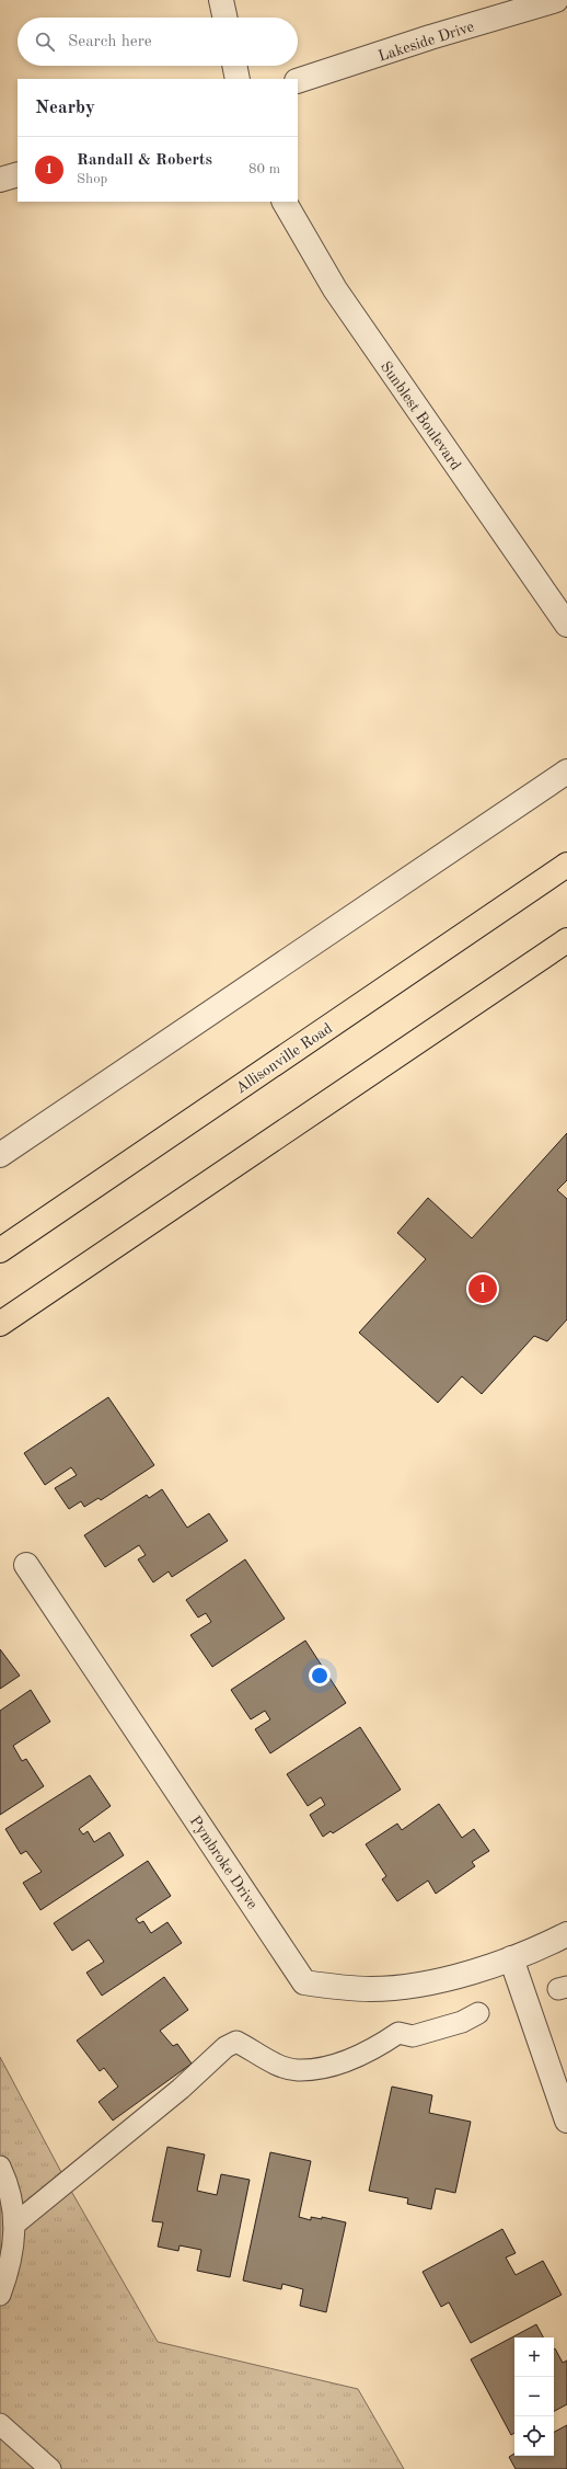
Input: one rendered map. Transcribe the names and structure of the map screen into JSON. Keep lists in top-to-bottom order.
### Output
{
  "streets": {
    "main road": ["Allisonville Road"],
    "street": ["Lakeside Drive", "Sunblest Boulevard", "Pymbroke Drive"]
  },
  "page": {
    "search": "Search here",
    "heading": "Nearby",
    "list": [
      {
        "mark": "1",
        "name": "Randall & Roberts",
        "note": "Shop",
        "value": "80 m"
      }
    ],
    "pins": "1",
    "map_buttons": ["+", "−"]
  }
}
